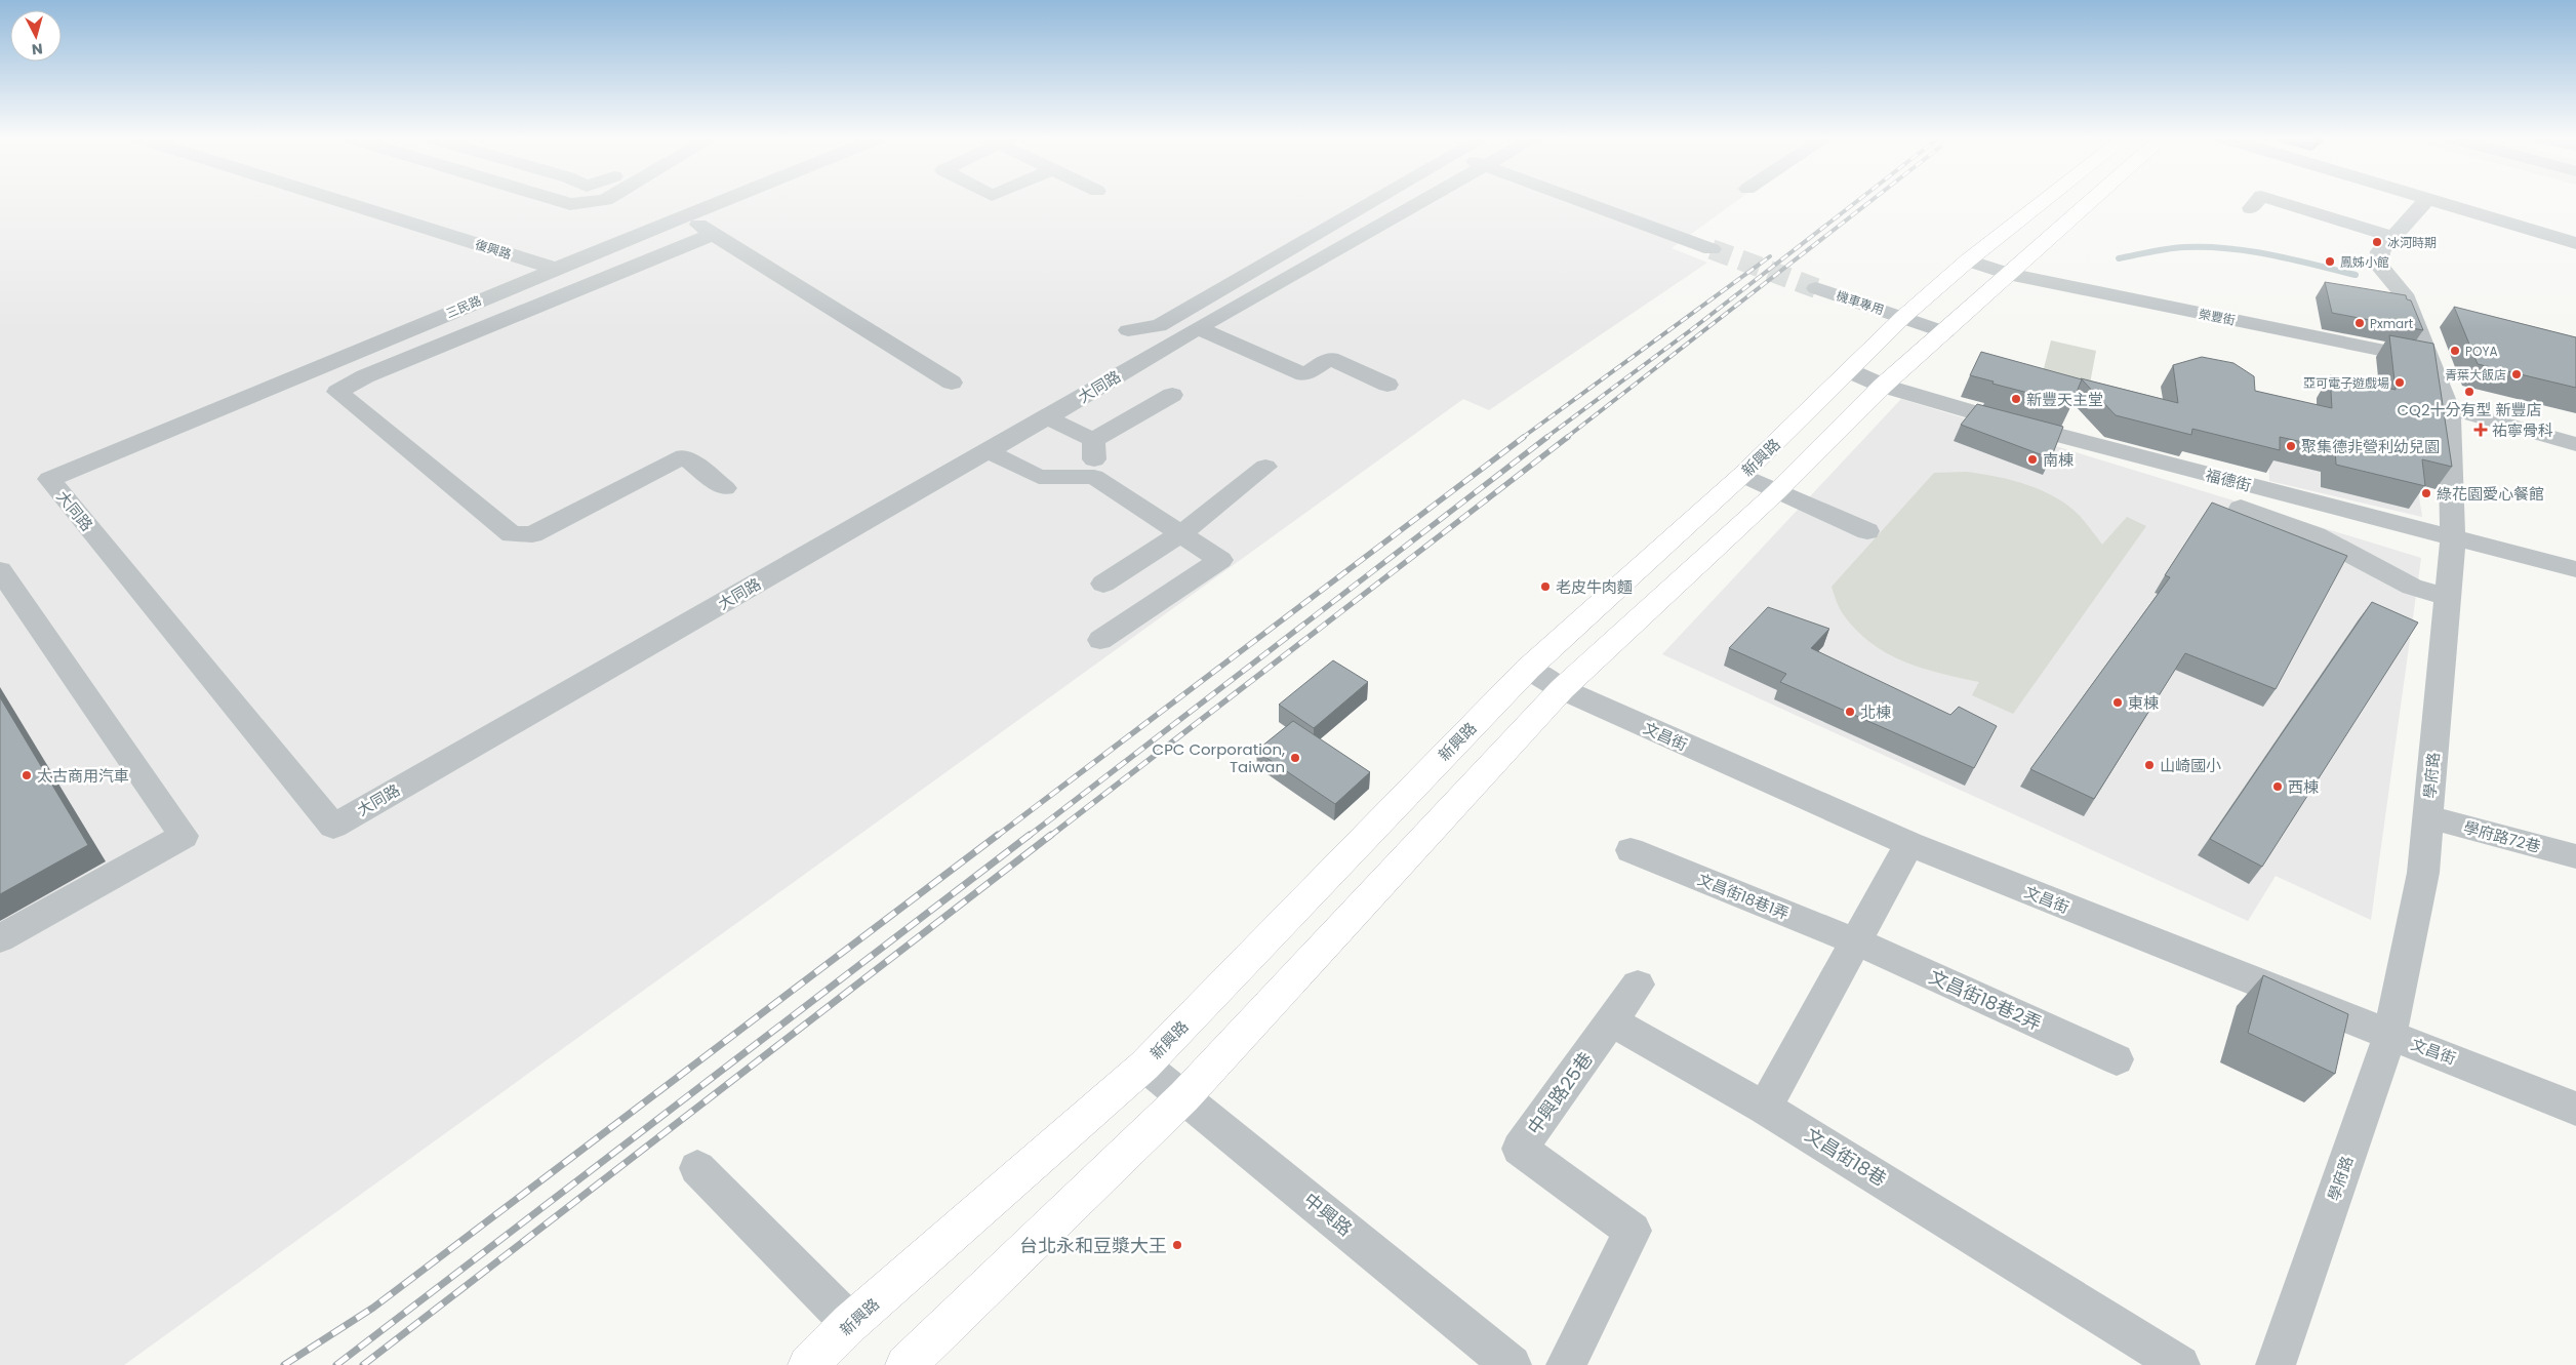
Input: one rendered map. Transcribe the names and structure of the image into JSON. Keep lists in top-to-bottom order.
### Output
{
  "streets": {
    "main road": ["新興路"],
    "street": [
      "復興路",
      "機車專用",
      "三民路",
      "榮豐街",
      "大同路",
      "福德街",
      "文昌街",
      "學府路",
      "學府路72巷",
      "文昌街18巷1弄",
      "文昌街18巷2弄",
      "中興路25巷",
      "文昌街18巷",
      "中興路"
    ]
  },
  "crossings": [
    ["復興路", "三民路"],
    ["機車專用", "新興路"],
    ["三民路", "大同路"],
    ["榮豐街", "新興路"],
    ["榮豐街", "學府路"],
    ["新興路", "福德街"],
    ["新興路", "文昌街"],
    ["新興路", "中興路"],
    ["福德街", "學府路"],
    ["文昌街", "學府路"],
    ["學府路", "學府路72巷"],
    ["文昌街18巷1弄", "文昌街18巷2弄"]
  ],
  "places": {
    "other": [
      "冰河時期",
      "鳳姊小館",
      "Pxmart",
      "POYA",
      "青葉大飯店",
      "亞可電子遊戲場",
      "CQ2十分有型 新豐店",
      "新豐天主堂",
      "聚集德非營利幼兒園",
      "南棟",
      "綠花園愛心餐館",
      "老皮牛肉麵",
      "東棟",
      "北棟",
      "CPC Corporation, Taiwan",
      "山崎國小",
      "太古商用汽車",
      "西棟",
      "台北永和豆漿大王"
    ],
    "health": ["祐寧骨科"]
  },
  "north": "bottom"
}
